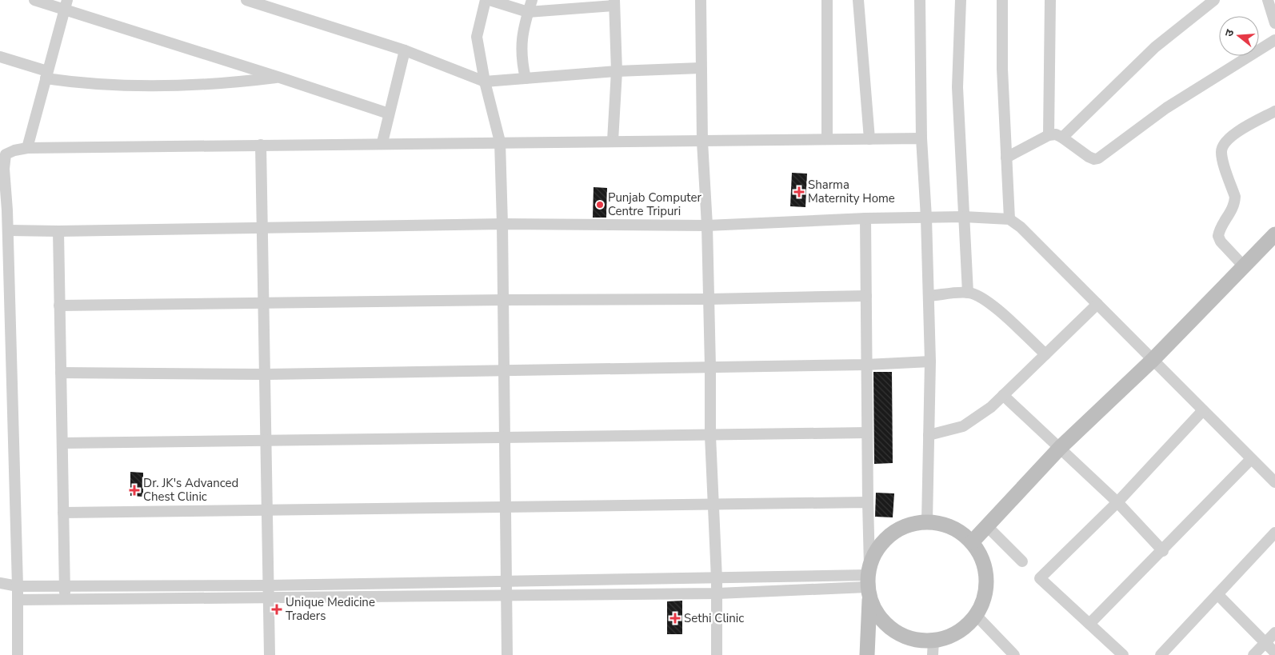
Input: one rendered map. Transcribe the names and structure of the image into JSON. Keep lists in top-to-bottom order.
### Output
{
  "places": {
    "health": [
      "Sharma Maternity Home",
      "Dr. JK's Advanced Chest Clinic",
      "Unique Medicine Traders",
      "Sethi Clinic"
    ],
    "other": ["Punjab Computer Centre Tripuri"]
  },
  "north": "left"
}
